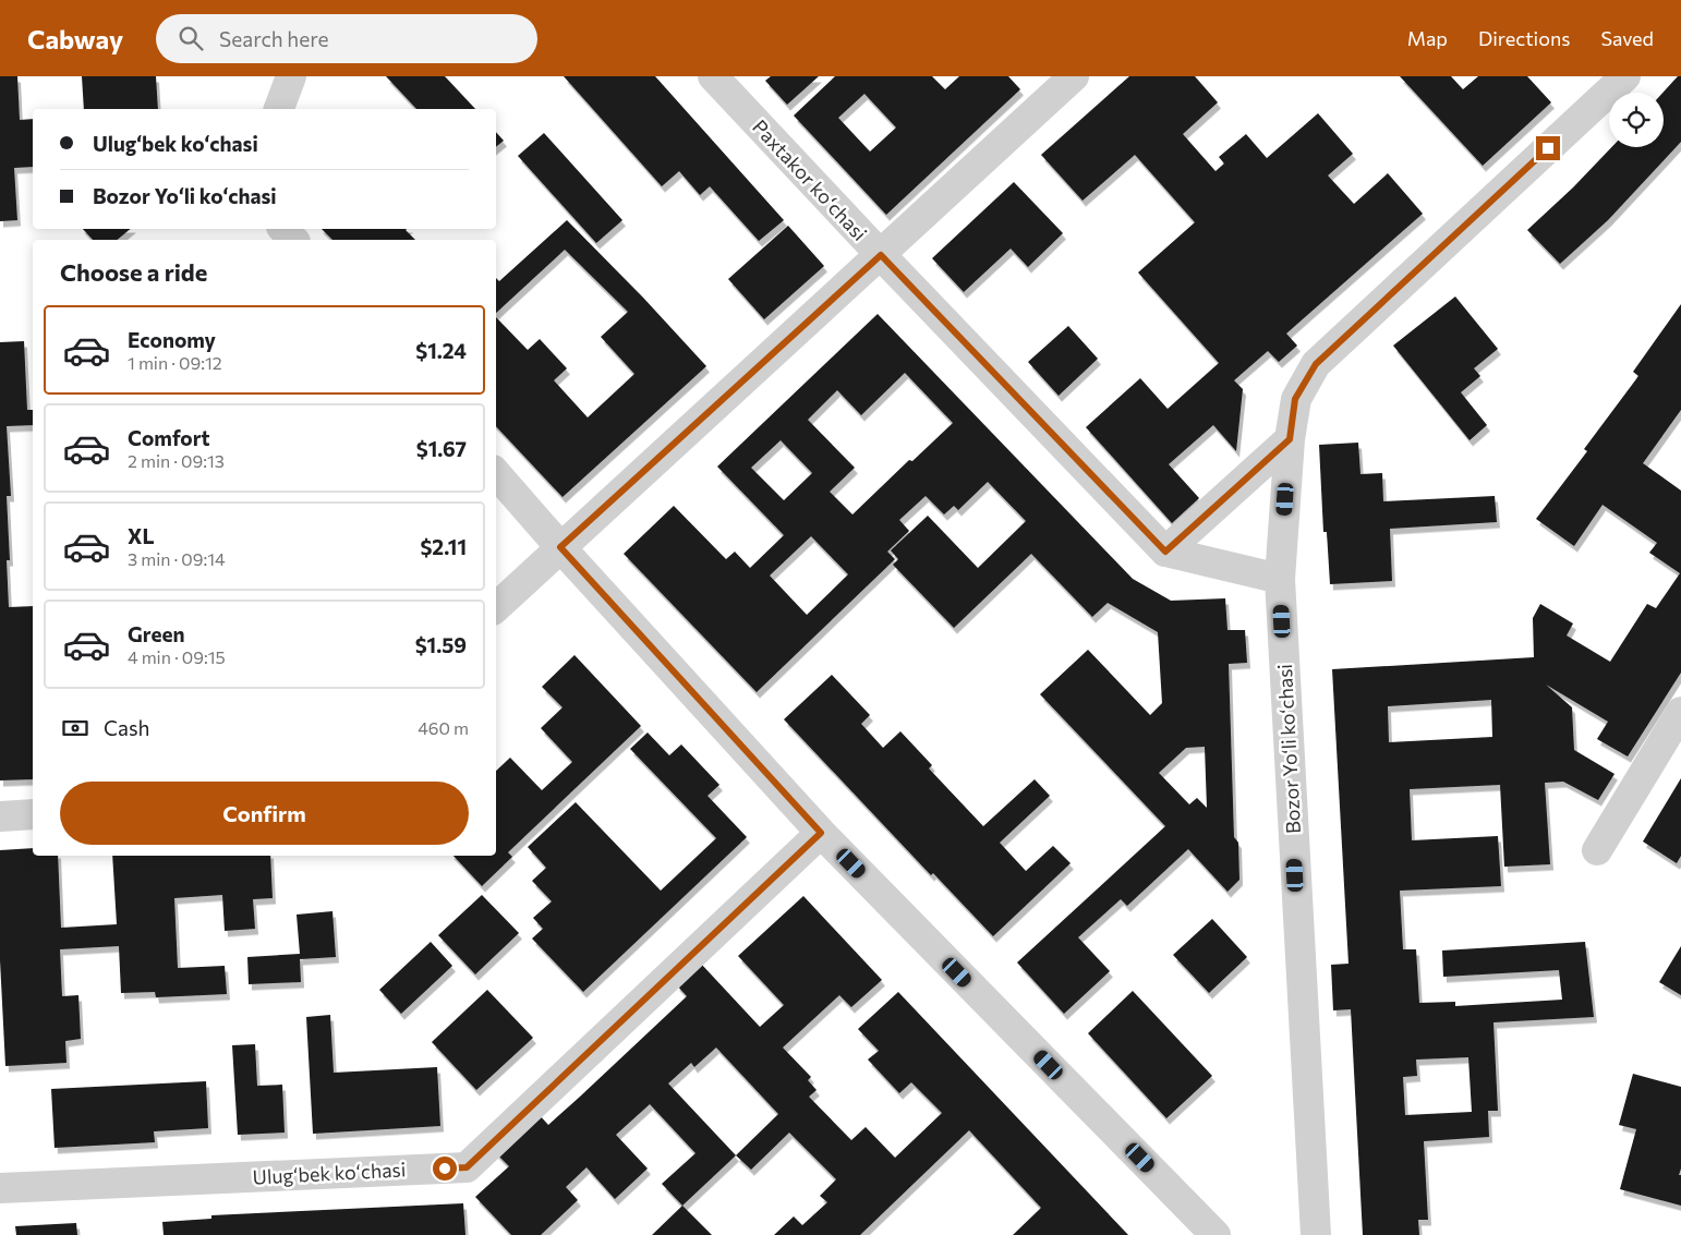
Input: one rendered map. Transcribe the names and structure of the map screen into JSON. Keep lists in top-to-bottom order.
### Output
{
  "streets": {
    "street": ["Paxtakor koʻchasi", "Bozor Yoʻli koʻchasi", "Ulugʻbek koʻchasi"]
  },
  "page": {
    "header": "Cabway",
    "search": "Search here",
    "nav": ["Map", "Directions", "Saved"],
    "banner": ["Ulugʻbek koʻchasi", "Bozor Yoʻli koʻchasi"],
    "heading": "Choose a ride",
    "list": [
      {
        "name": "Economy",
        "note": "1 min · 09:12",
        "value": "$1.24"
      },
      {
        "name": "Comfort",
        "note": "2 min · 09:13",
        "value": "$1.67"
      },
      {
        "name": "XL",
        "note": "3 min · 09:14",
        "value": "$2.11"
      },
      {
        "name": "Green",
        "note": "4 min · 09:15",
        "value": "$1.59"
      }
    ],
    "pay": ["Cash", "460 m"],
    "buttons": "Confirm"
  }
}
